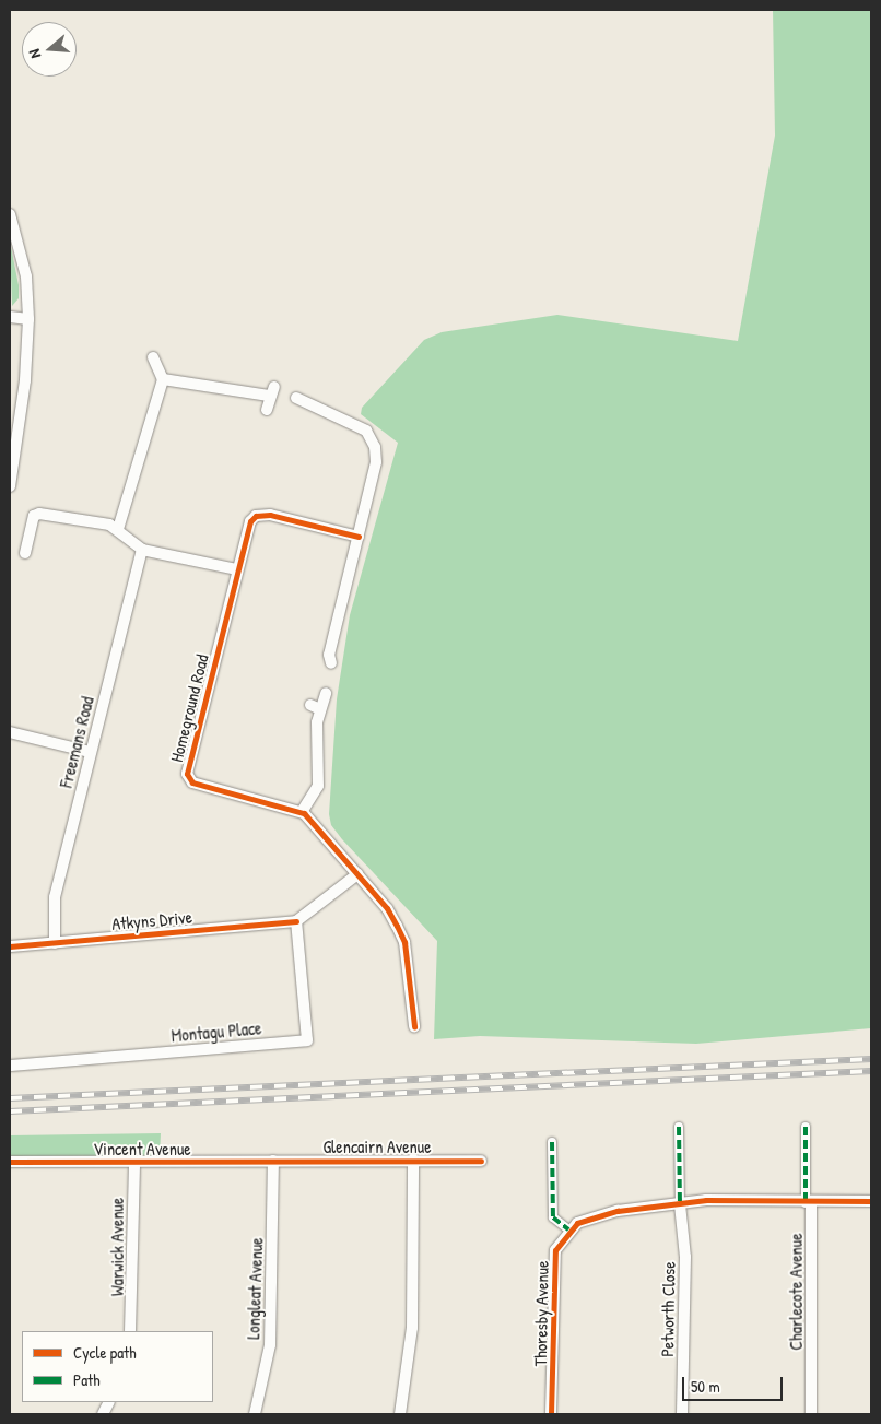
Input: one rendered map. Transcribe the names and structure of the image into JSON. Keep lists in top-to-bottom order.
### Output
{
  "streets": {
    "street": [
      "Homeground Road",
      "Freemans Road",
      "Atkyns Drive",
      "Montagu Place",
      "Glencairn Avenue",
      "Vincent Avenue",
      "Warwick Avenue",
      "Longleat Avenue",
      "Charlecote Avenue",
      "Petworth Close",
      "Thoresby Avenue"
    ]
  },
  "crossings": [
    ["Freemans Road", "Atkyns Drive"],
    ["Atkyns Drive", "Montagu Place"],
    ["Glencairn Avenue", "Vincent Avenue"],
    ["Glencairn Avenue", "Longleat Avenue"],
    ["Vincent Avenue", "Warwick Avenue"],
    ["Vincent Avenue", "Longleat Avenue"],
    ["Charlecote Avenue", "Thoresby Avenue"],
    ["Petworth Close", "Thoresby Avenue"]
  ],
  "legend": ["Cycle path", "Path"],
  "scale_bar": "50 m",
  "north": "left"
}
